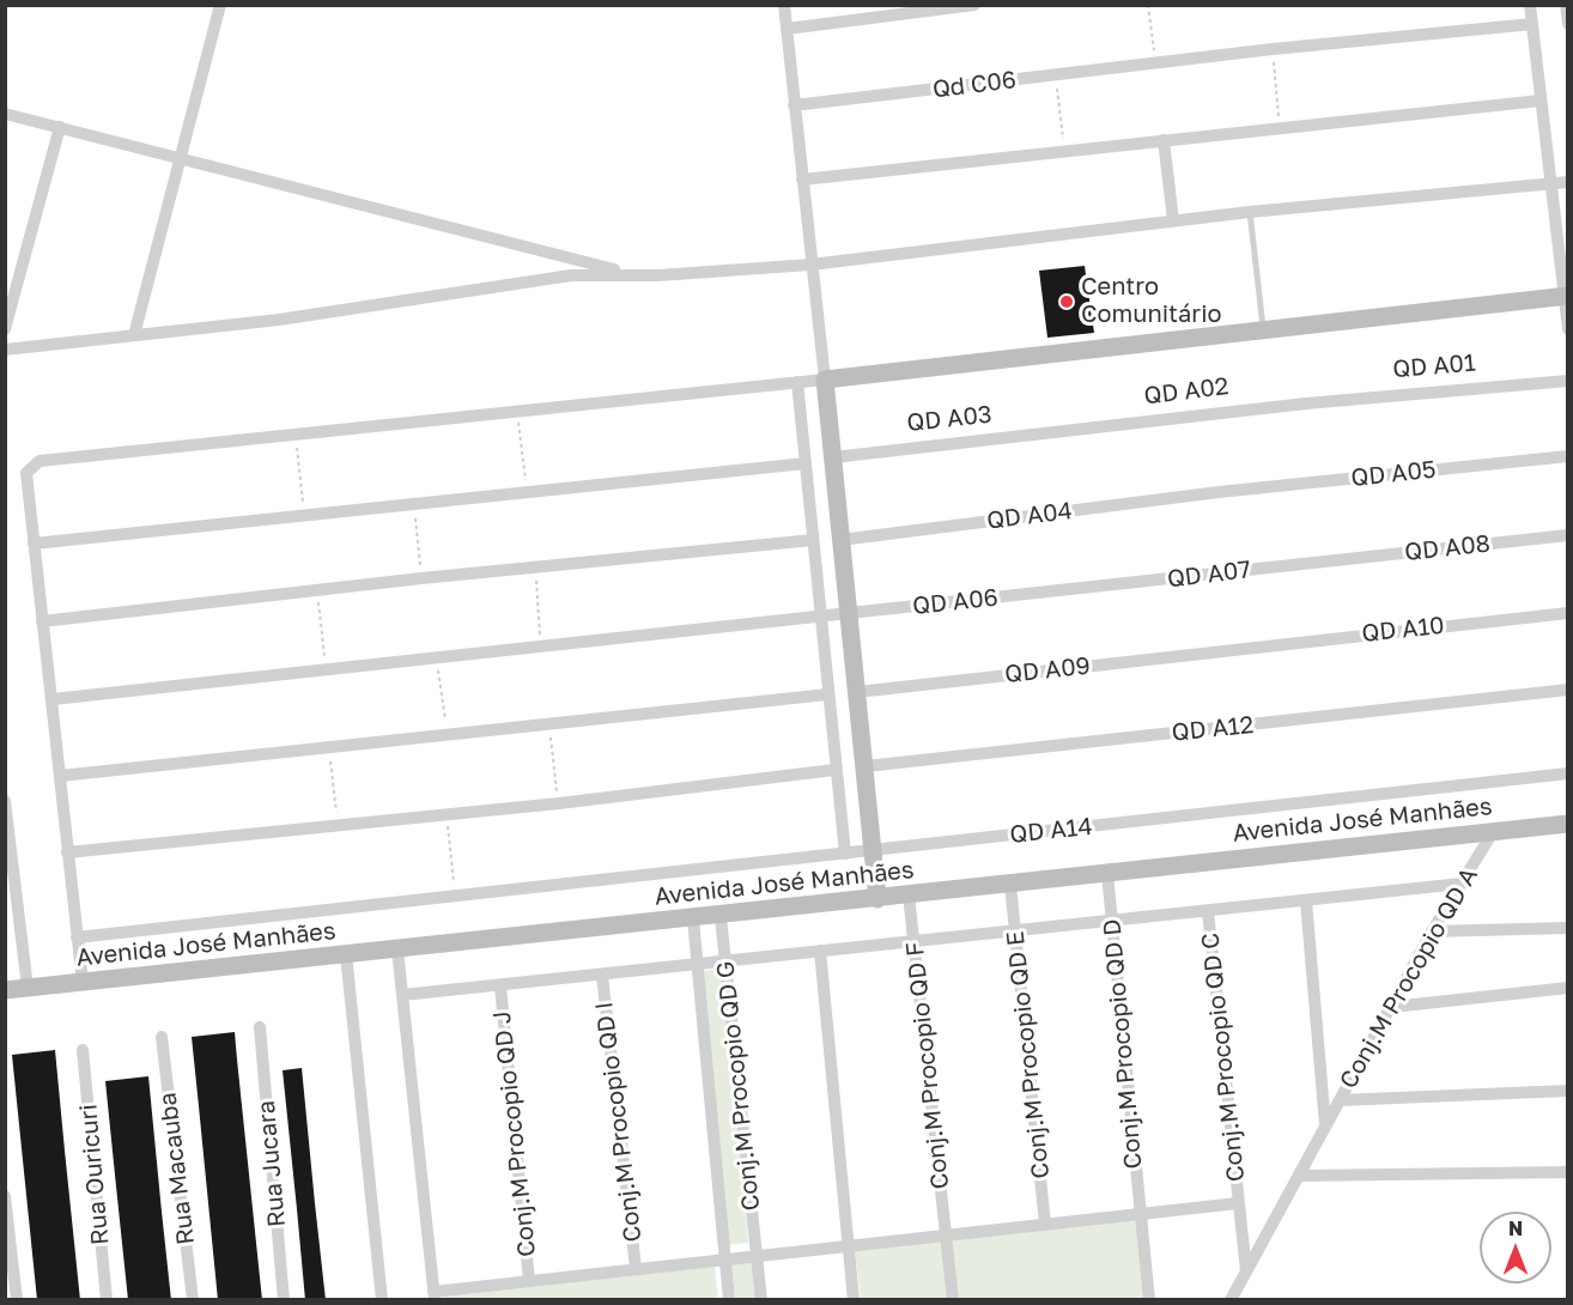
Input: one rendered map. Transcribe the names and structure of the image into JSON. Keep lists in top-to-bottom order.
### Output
{
  "streets": {
    "street": [
      "Qd C06",
      "QD A01",
      "QD A02",
      "QD A03",
      "QD A05",
      "QD A04",
      "QD A08",
      "QD A07",
      "QD A06",
      "QD A10",
      "QD A09",
      "QD A12",
      "Avenida José Manhães",
      "QD A14",
      "Conj.M Procopio QD A",
      "Conj.M Procopio QD D",
      "Conj.M Procopio QD E",
      "Conj.M Procopio QD C",
      "Conj.M Procopio QD F",
      "Conj.M Procopio QD G",
      "Conj.M Procopio QD I",
      "Conj.M Procopio QD J",
      "Rua Jucara",
      "Rua Macauba",
      "Rua Ouricuri"
    ]
  },
  "crossings": [
    ["QD A01", "QD A02"],
    ["QD A02", "QD A03"],
    ["QD A05", "QD A04"],
    ["QD A08", "QD A07"],
    ["QD A07", "QD A06"],
    ["QD A10", "QD A09"],
    ["Avenida José Manhães", "Conj.M Procopio QD A"],
    ["Avenida José Manhães", "Conj.M Procopio QD D"],
    ["Avenida José Manhães", "Conj.M Procopio QD E"],
    ["Avenida José Manhães", "Conj.M Procopio QD F"],
    ["Avenida José Manhães", "Conj.M Procopio QD G"],
    ["Conj.M Procopio QD A", "Conj.M Procopio QD C"]
  ],
  "places": ["Centro Comunitário"],
  "north": "top"
}
